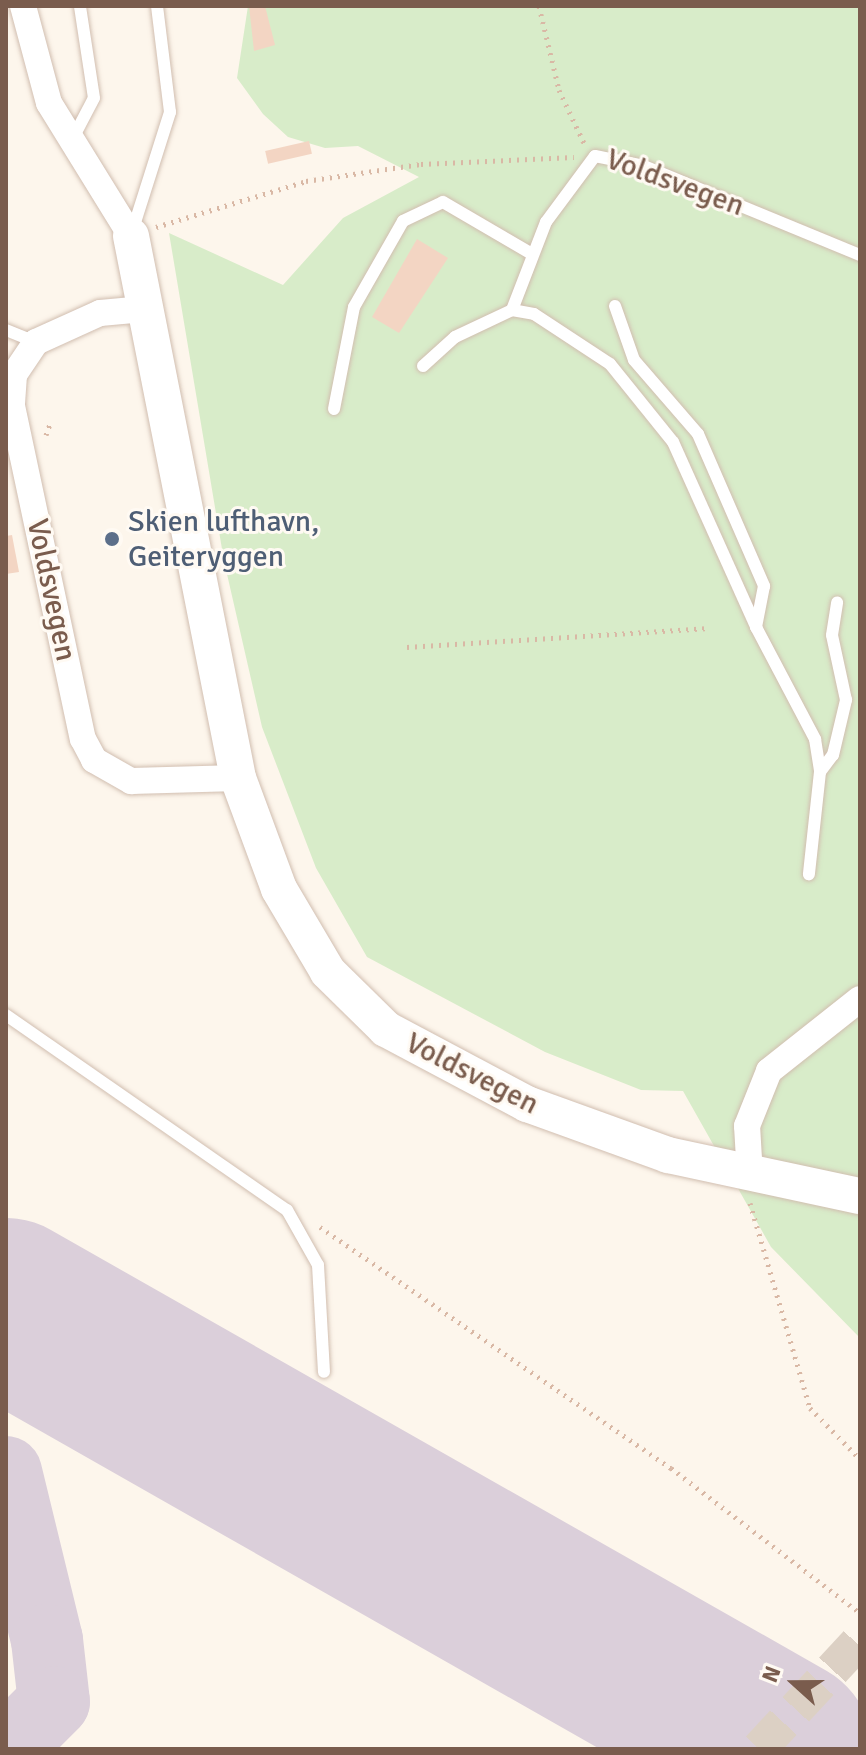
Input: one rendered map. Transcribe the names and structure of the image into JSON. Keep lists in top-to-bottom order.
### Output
{
  "streets": {
    "street": ["Voldsvegen"]
  },
  "places": ["Skien lufthavn, Geiteryggen"],
  "north": "left"
}
